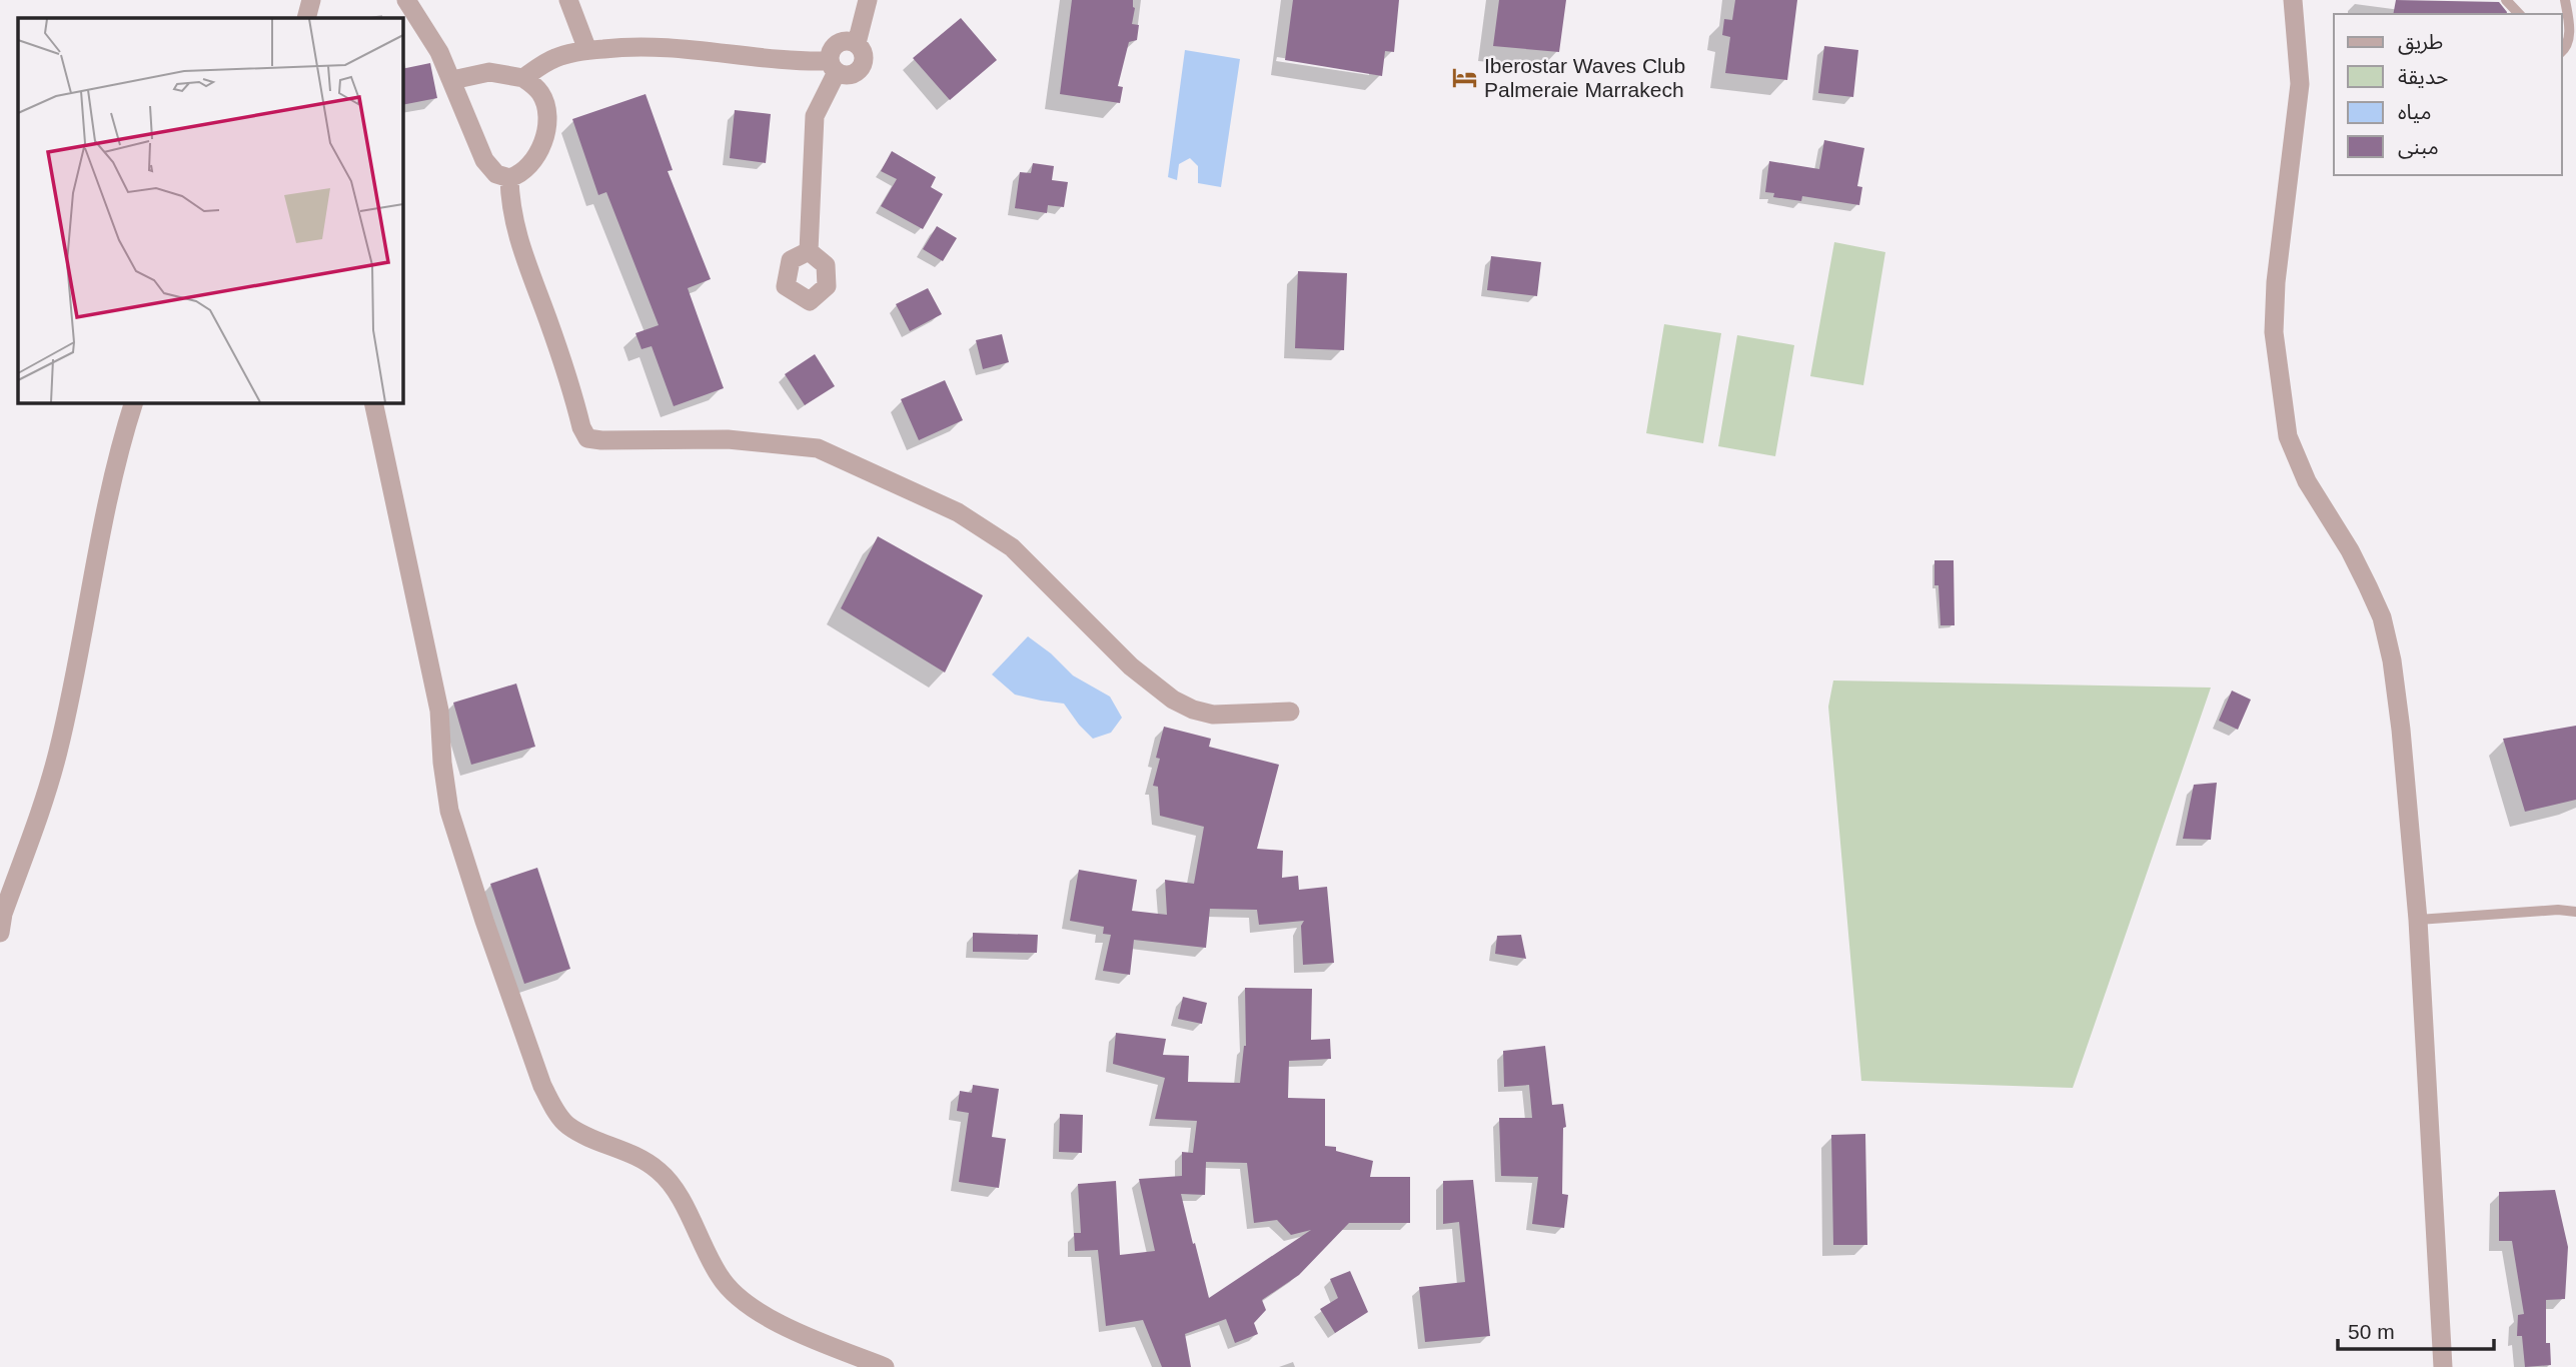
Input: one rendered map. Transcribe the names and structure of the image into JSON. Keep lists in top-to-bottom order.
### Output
{
  "places": {
    "hotel": ["Iberostar Waves Club Palmeraie Marrakech"]
  },
  "legend": [
    "طريق",
    "حديقة",
    "مياه",
    "مبنى"
  ],
  "scale_bar": "50 m"
}
